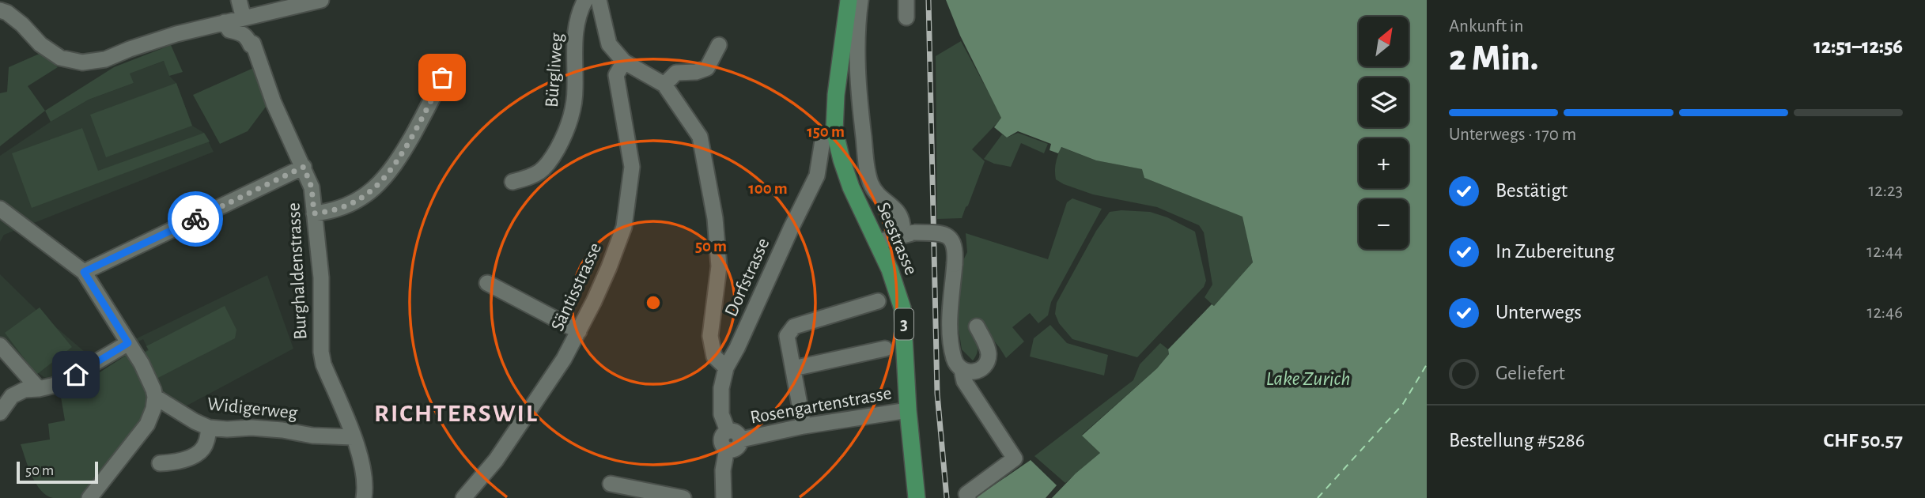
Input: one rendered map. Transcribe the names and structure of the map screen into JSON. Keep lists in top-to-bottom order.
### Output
{
  "streets": {
    "main road": ["Seestrasse", "3"],
    "street": [
      "Bürgliweg",
      "Burghaldenstrasse",
      "Dorfstrasse",
      "Säntisstrasse",
      "Rosengartenstrasse",
      "Widigerweg"
    ]
  },
  "crossings": [
    ["Seestrasse", "Rosengartenstrasse"],
    ["Burghaldenstrasse", "Widigerweg"],
    ["Dorfstrasse", "Rosengartenstrasse"]
  ],
  "districts": ["RICHTERSWIL"],
  "water": ["Lake Zurich"],
  "scale_bar": "50 m",
  "north": "top right",
  "page": {
    "heading": ["2 Min.", "Ankunft in", "12:51–12:56"],
    "panel": ["Bestellung #5286", "CHF 50.57"],
    "map_buttons": ["+", "−"],
    "bar": "Unterwegs · 170 m",
    "list": [
      ["Bestätigt", "12:23"],
      ["In Zubereitung", "12:44"],
      ["Unterwegs", "12:46"],
      "Geliefert"
    ],
    "scale": "50 m"
  },
  "rings": ["150 m", "100 m", "50 m"]
}
